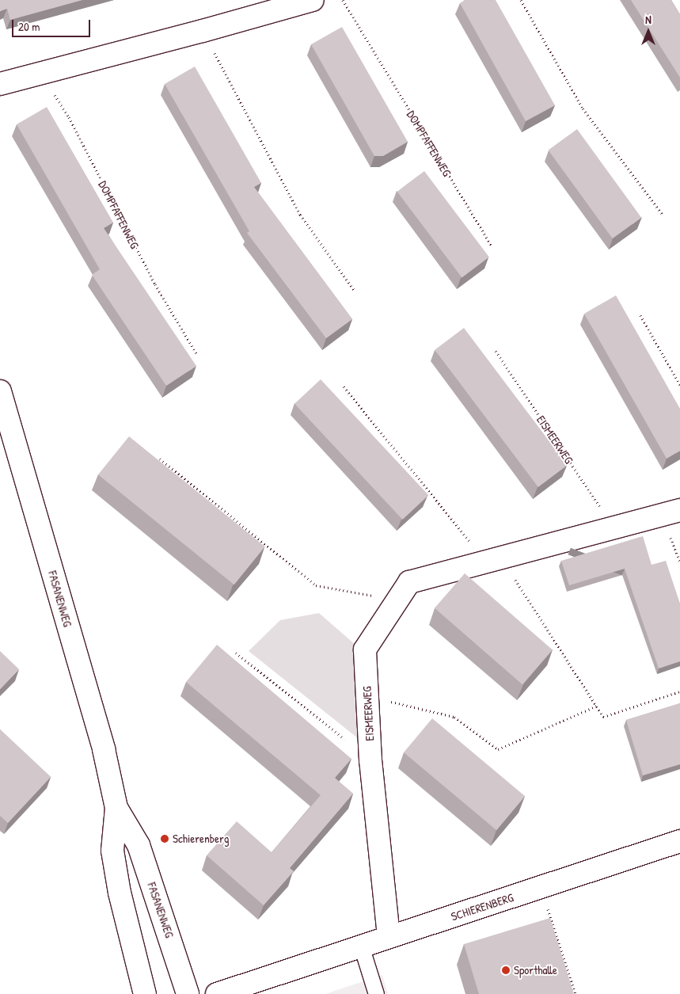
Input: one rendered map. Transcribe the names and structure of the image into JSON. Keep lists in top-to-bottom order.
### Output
{
  "streets": {
    "street": ["EISMEERWEG", "FASANENWEG", "SCHIERENBERG"],
    "path": ["DOMPFAFFENWEG"]
  },
  "crossings": [
    ["EISMEERWEG", "SCHIERENBERG"]
  ],
  "places": ["Schierenberg", "Sporthalle"],
  "scale_bar": "20 m",
  "north": "top"
}
